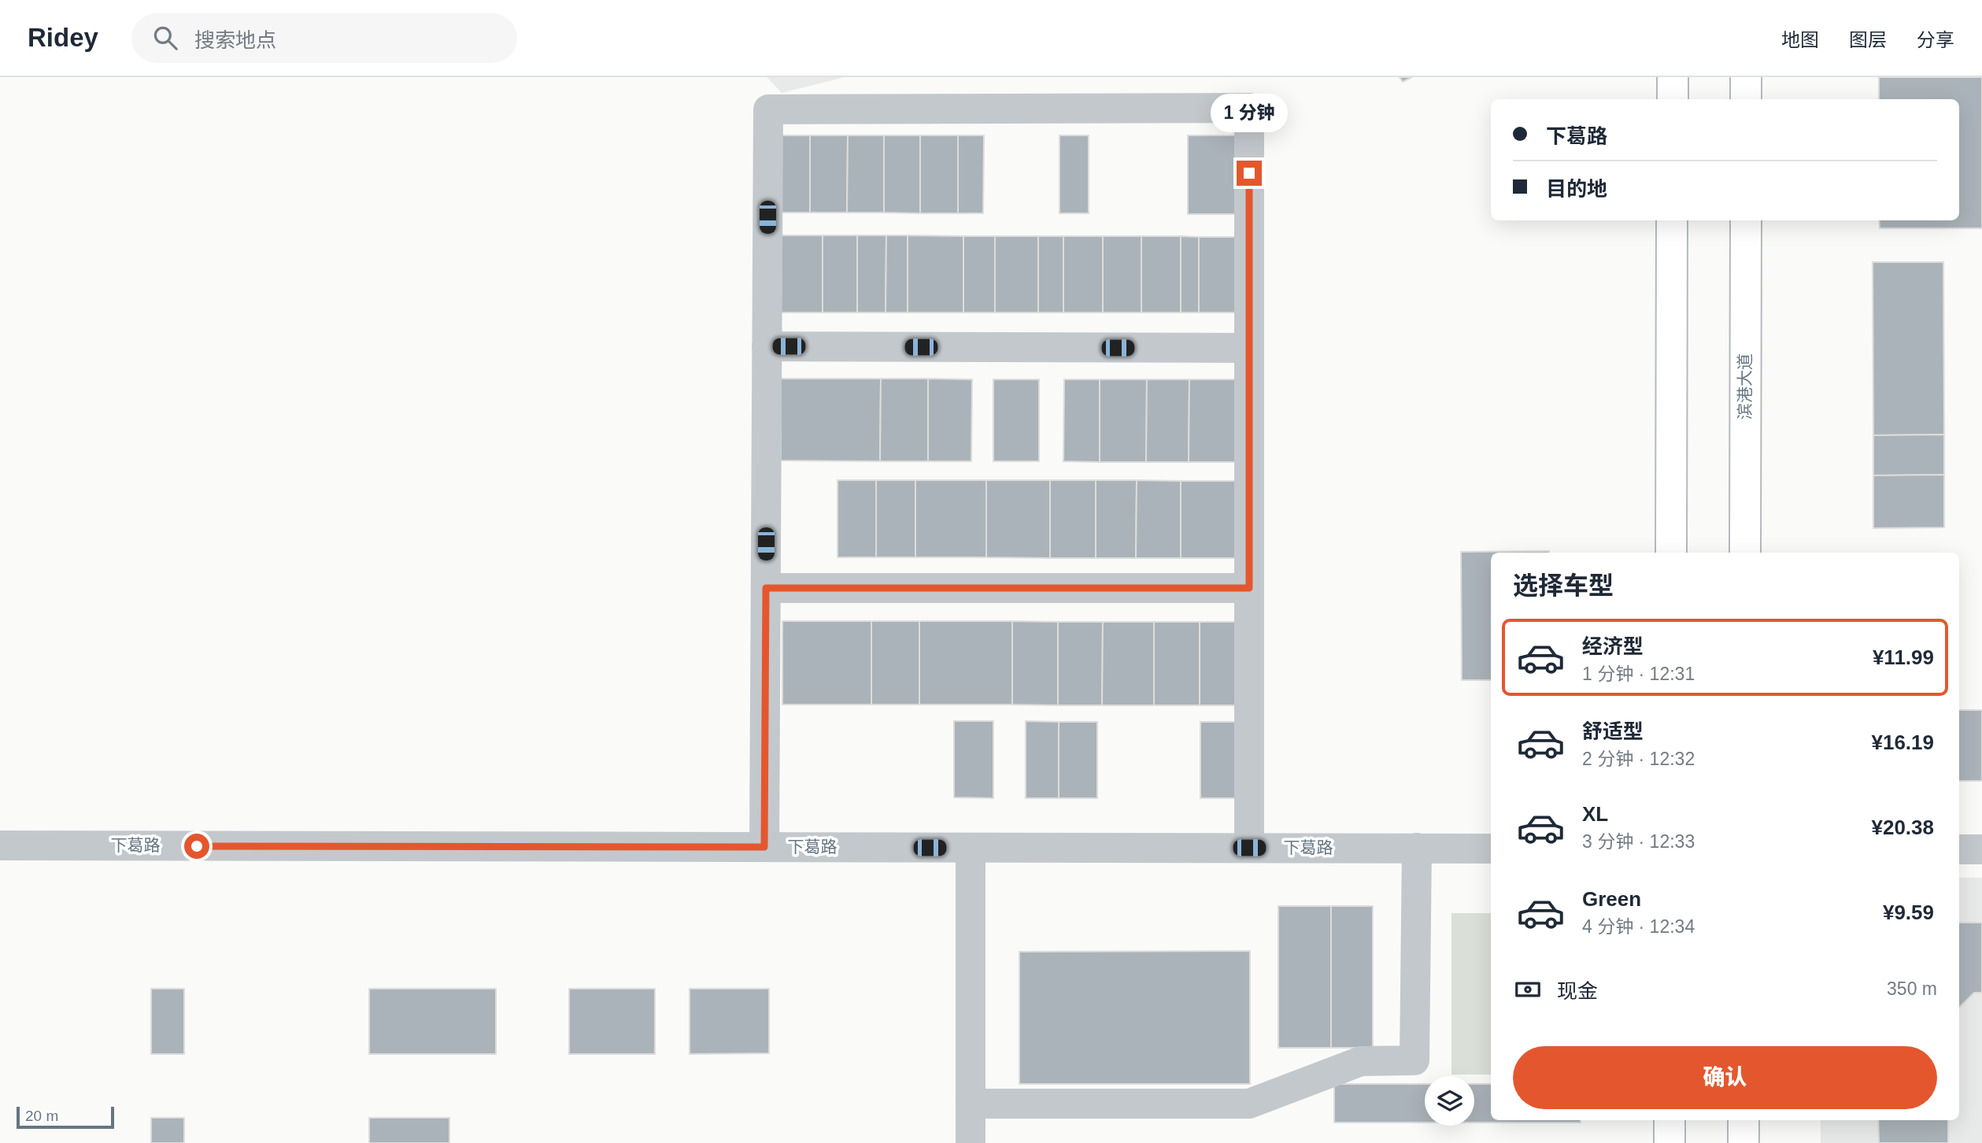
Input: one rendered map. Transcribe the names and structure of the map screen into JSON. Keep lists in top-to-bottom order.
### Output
{
  "streets": {
    "main road": ["滨港大道"],
    "street": ["下葛路"]
  },
  "scale_bar": "20 m",
  "page": {
    "header": "Ridey",
    "search": "搜索地点",
    "nav": ["地图", "图层", "分享"],
    "bubble": "1 分钟",
    "banner": ["下葛路", "目的地"],
    "heading": "选择车型",
    "list": [
      {
        "name": "经济型",
        "note": "1 分钟 · 12:31",
        "value": "¥11.99"
      },
      {
        "name": "舒适型",
        "note": "2 分钟 · 12:32",
        "value": "¥16.19"
      },
      {
        "name": "XL",
        "note": "3 分钟 · 12:33",
        "value": "¥20.38"
      },
      {
        "name": "Green",
        "note": "4 分钟 · 12:34",
        "value": "¥9.59"
      }
    ],
    "pay": ["现金", "350 m"],
    "buttons": "确认",
    "scale": "20 m"
  }
}
